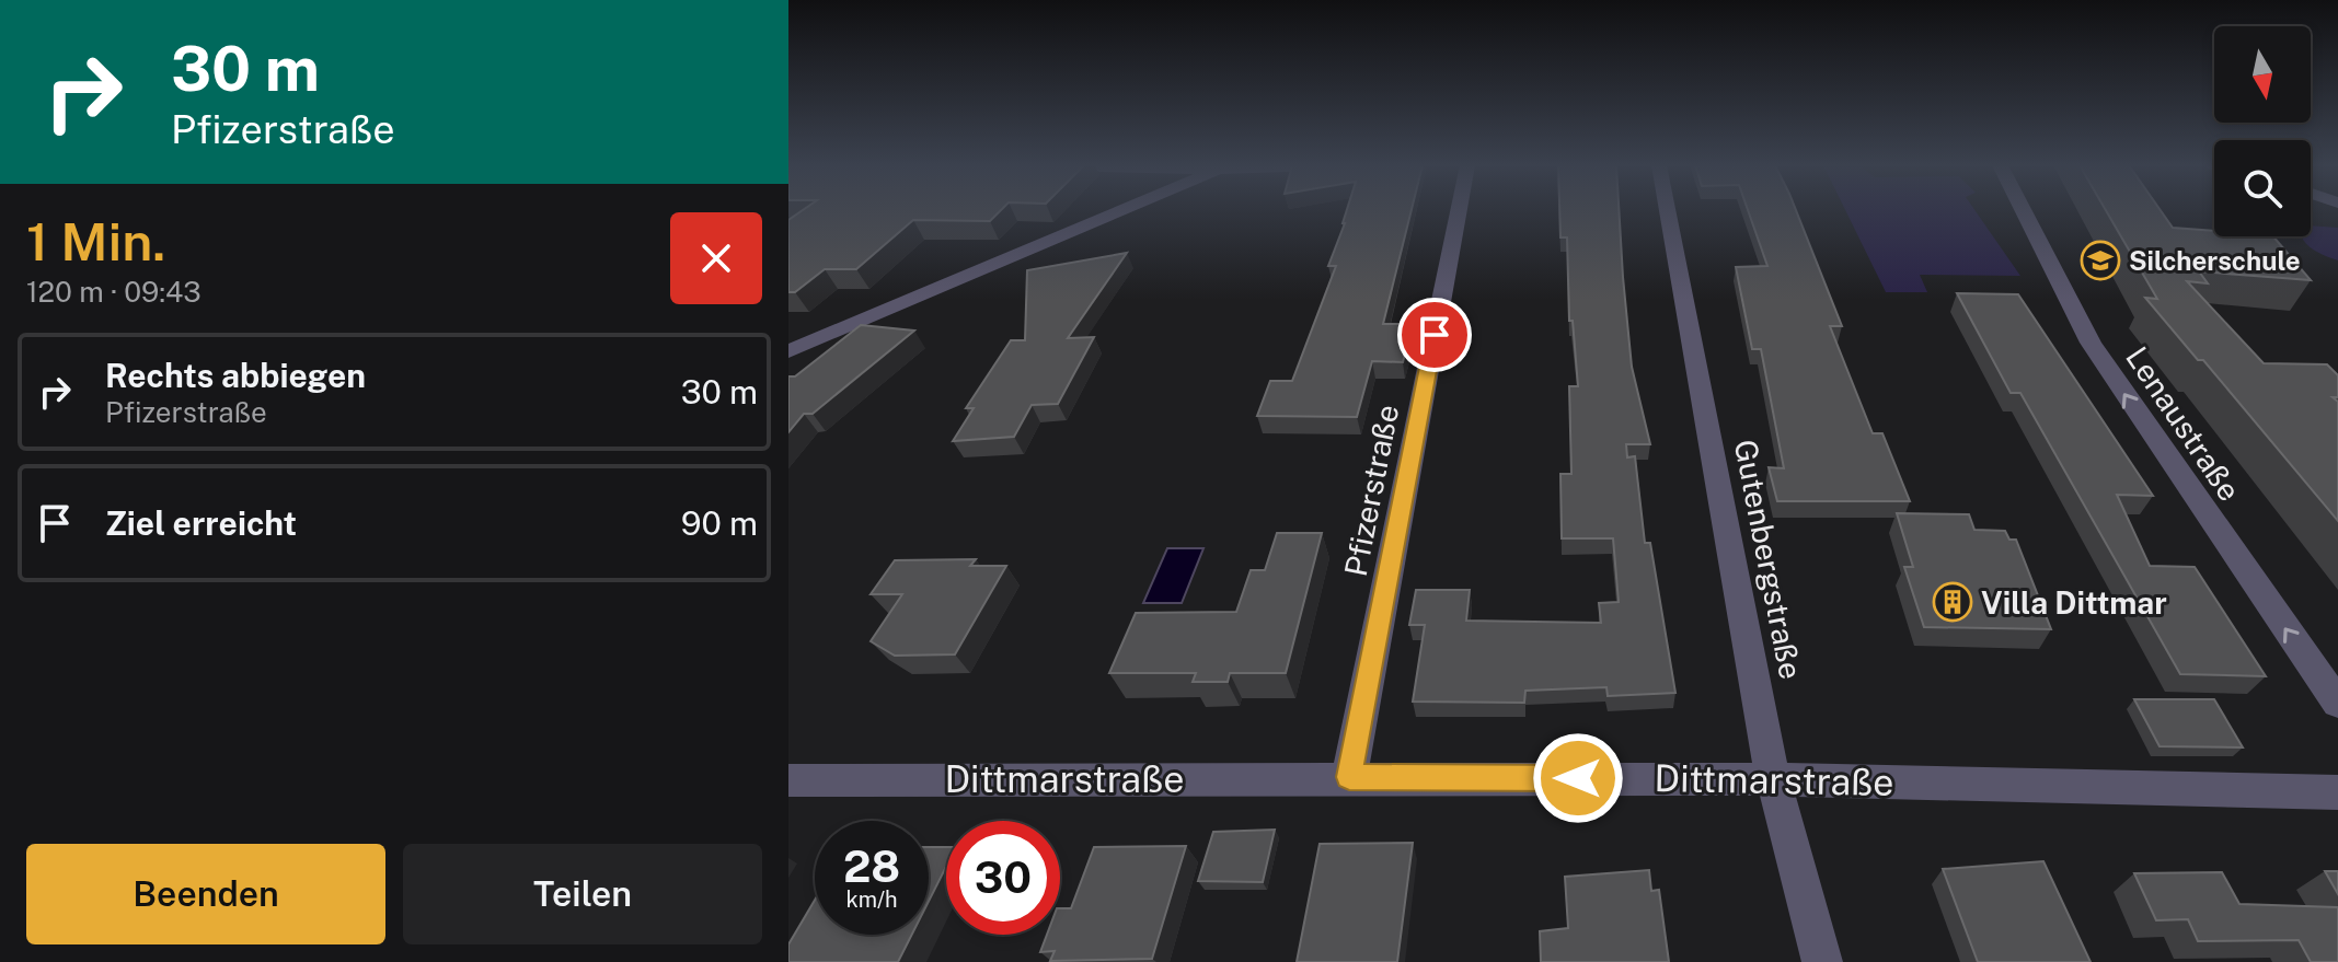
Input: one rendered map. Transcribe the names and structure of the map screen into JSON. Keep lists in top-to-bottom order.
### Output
{
  "streets": {
    "street": [
      "Lenaustraße",
      "Pfizerstraße",
      "Gutenbergstraße",
      "Dittmarstraße"
    ]
  },
  "crossings": [
    ["Pfizerstraße", "Dittmarstraße"],
    ["Gutenbergstraße", "Dittmarstraße"]
  ],
  "one_way": ["Lenaustraße"],
  "places": {
    "school or university": ["Silcherschule"],
    "building": ["Villa Dittmar"]
  },
  "north": "bottom",
  "page": {
    "turn": ["30 m", "Pfizerstraße"],
    "heading": ["1 Min.", "120 m · 09:43"],
    "list": [
      {
        "name": "Rechts abbiegen",
        "note": "Pfizerstraße",
        "value": "30 m"
      },
      {
        "name": "Ziel erreicht",
        "value": "90 m"
      }
    ],
    "speed": "28 km/h",
    "limit": "30",
    "buttons": ["Beenden", "Teilen"]
  }
}
